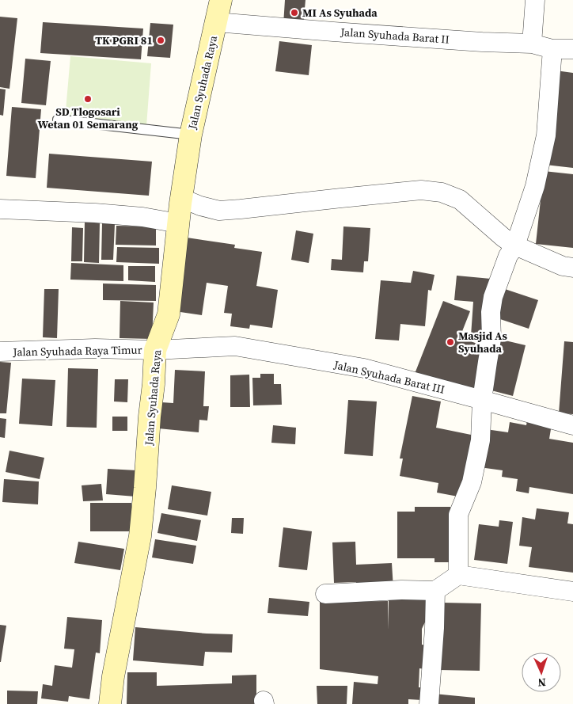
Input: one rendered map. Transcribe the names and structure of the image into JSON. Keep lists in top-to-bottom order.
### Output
{
  "streets": {
    "street": [
      "Jalan Syuhada Barat II",
      "Jalan Syuhada Raya",
      "Jalan Syuhada Raya Timur",
      "Jalan Syuhada Barat III"
    ]
  },
  "crossings": [
    ["Jalan Syuhada Barat II", "Jalan Syuhada Raya"],
    ["Jalan Syuhada Raya", "Jalan Syuhada Raya Timur"],
    ["Jalan Syuhada Raya", "Jalan Syuhada Barat III"],
    ["Jalan Syuhada Raya Timur", "Jalan Syuhada Barat III"]
  ],
  "places": [
    "MI As Syuhada",
    "TK PGRI 81",
    "SD Tlogosari Wetan 01 Semarang",
    "Masjid As Syuhada"
  ],
  "north": "bottom"
}
